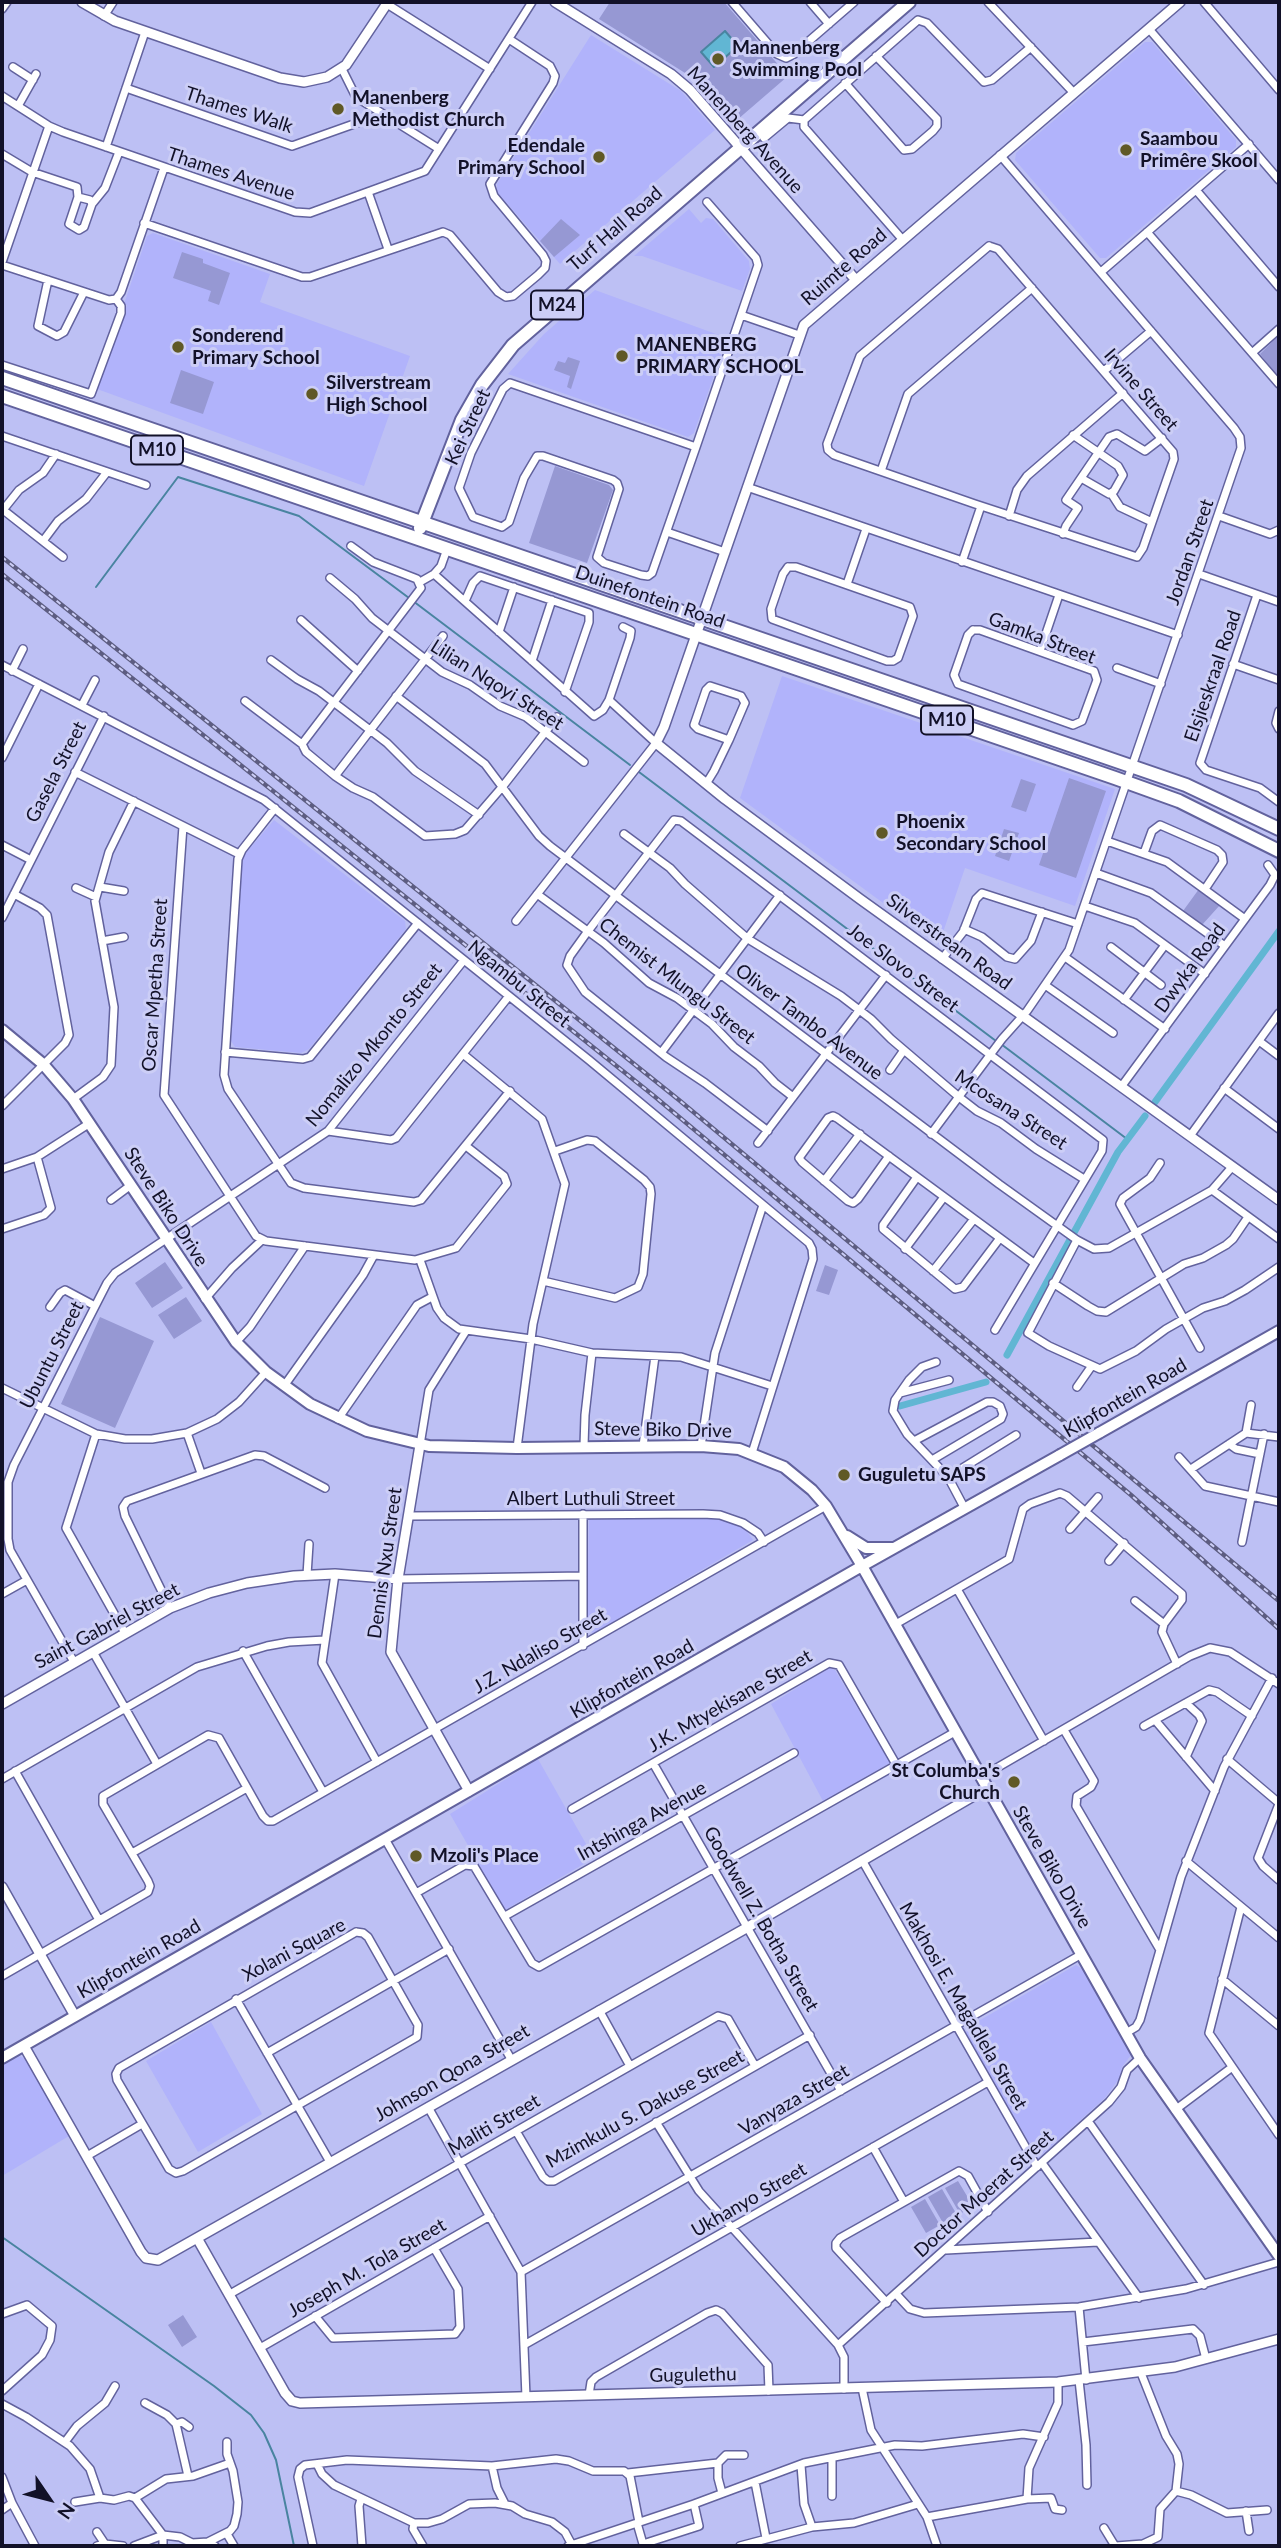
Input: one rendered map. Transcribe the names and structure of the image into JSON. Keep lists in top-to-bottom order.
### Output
{
  "streets": {
    "main road": [
      "Turf Hall Road",
      "M24",
      "M10",
      "Duinefontein Road",
      "Steve Biko Drive",
      "Klipfontein Road"
    ],
    "street": [
      "Thames Walk",
      "Manenberg Avenue",
      "Thames Avenue",
      "Ruimte Road",
      "Irvine Street",
      "Kei Street",
      "Jordan Street",
      "Gamka Street",
      "Elsjieskraal Road",
      "Lilian Nqoyi Street",
      "Gasela Street",
      "Silverstream Road",
      "Joe Slovo Street",
      "Dwyka Road",
      "Chemist Mlungu Street",
      "Ngambu Street",
      "Oscar Mpetha Street",
      "Oliver Tambo Avenue",
      "Nomalizo Mkonto Street",
      "Mcosana Street",
      "Ubuntu Street",
      "Albert Luthuli Street",
      "Dennis Nxu Street",
      "Saint Gabriel Street",
      "J.Z. Ndaliso Street",
      "J.K. Mtyekisane Street",
      "Intshinga Avenue",
      "Goodwell Z. Botha Street",
      "Xolani Square",
      "Makhosi E. Magadlela Street",
      "Johnson Qona Street",
      "Vanyaza Street",
      "Mzimkulu S. Dakuse Street",
      "Maliti Street",
      "Doctor Moerat Street",
      "Ukhanyo Street",
      "Joseph M. Tola Street",
      "Gugulethu"
    ]
  },
  "crossings": [
    ["Manenberg Avenue", "Turf Hall Road"],
    ["Manenberg Avenue", "Ruimte Road"],
    ["Turf Hall Road", "Duinefontein Road"],
    ["Ruimte Road", "Jordan Street"],
    ["Ruimte Road", "Duinefontein Road"],
    ["Ruimte Road", "Silverstream Road"],
    ["Jordan Street", "Duinefontein Road"],
    ["Jordan Street", "Silverstream Road"],
    ["Jordan Street", "Joe Slovo Street"],
    ["Jordan Street", "Oliver Tambo Avenue"],
    ["Jordan Street", "Mcosana Street"],
    ["Gasela Street", "Ngambu Street"],
    ["Silverstream Road", "Dwyka Road"],
    ["Silverstream Road", "Oliver Tambo Avenue"],
    ["Joe Slovo Street", "Mcosana Street"],
    ["Ngambu Street", "Nomalizo Mkonto Street"],
    ["Ngambu Street", "Steve Biko Drive"],
    ["Oscar Mpetha Street", "Nomalizo Mkonto Street"],
    ["Nomalizo Mkonto Street", "Steve Biko Drive"],
    ["Nomalizo Mkonto Street", "Ubuntu Street"],
    ["Steve Biko Drive", "Ubuntu Street"],
    ["Steve Biko Drive", "Klipfontein Road"],
    ["Steve Biko Drive", "Dennis Nxu Street"],
    ["Steve Biko Drive", "J.Z. Ndaliso Street"],
    ["Steve Biko Drive", "Johnson Qona Street"],
    ["Steve Biko Drive", "Vanyaza Street"],
    ["Steve Biko Drive", "Doctor Moerat Street"],
    ["Ubuntu Street", "Saint Gabriel Street"],
    ["Klipfontein Road", "Dennis Nxu Street"],
    ["Klipfontein Road", "Johnson Qona Street"],
    ["Albert Luthuli Street", "Dennis Nxu Street"],
    ["Albert Luthuli Street", "J.Z. Ndaliso Street"],
    ["Dennis Nxu Street", "Saint Gabriel Street"],
    ["Dennis Nxu Street", "J.Z. Ndaliso Street"],
    ["J.K. Mtyekisane Street", "Goodwell Z. Botha Street"],
    ["Intshinga Avenue", "Goodwell Z. Botha Street"],
    ["Goodwell Z. Botha Street", "Johnson Qona Street"],
    ["Goodwell Z. Botha Street", "Vanyaza Street"],
    ["Goodwell Z. Botha Street", "Mzimkulu S. Dakuse Street"],
    ["Makhosi E. Magadlela Street", "Johnson Qona Street"],
    ["Makhosi E. Magadlela Street", "Vanyaza Street"],
    ["Makhosi E. Magadlela Street", "Doctor Moerat Street"],
    ["Makhosi E. Magadlela Street", "Ukhanyo Street"],
    ["Johnson Qona Street", "Gugulethu"],
    ["Mzimkulu S. Dakuse Street", "Maliti Street"],
    ["Maliti Street", "Gugulethu"],
    ["Joseph M. Tola Street", "Gugulethu"]
  ],
  "places": [
    "Mannenberg Swimming Pool",
    "Manenberg Methodist Church",
    "Saambou Primêre Skool",
    "Edendale Primary School",
    "Sonderend Primary School",
    "MANENBERG PRIMARY SCHOOL",
    "Silverstream High School",
    "Phoenix Secondary School",
    "Guguletu SAPS",
    "St Columba's Church",
    "Mzoli's Place"
  ],
  "north": "bottom right"
}
